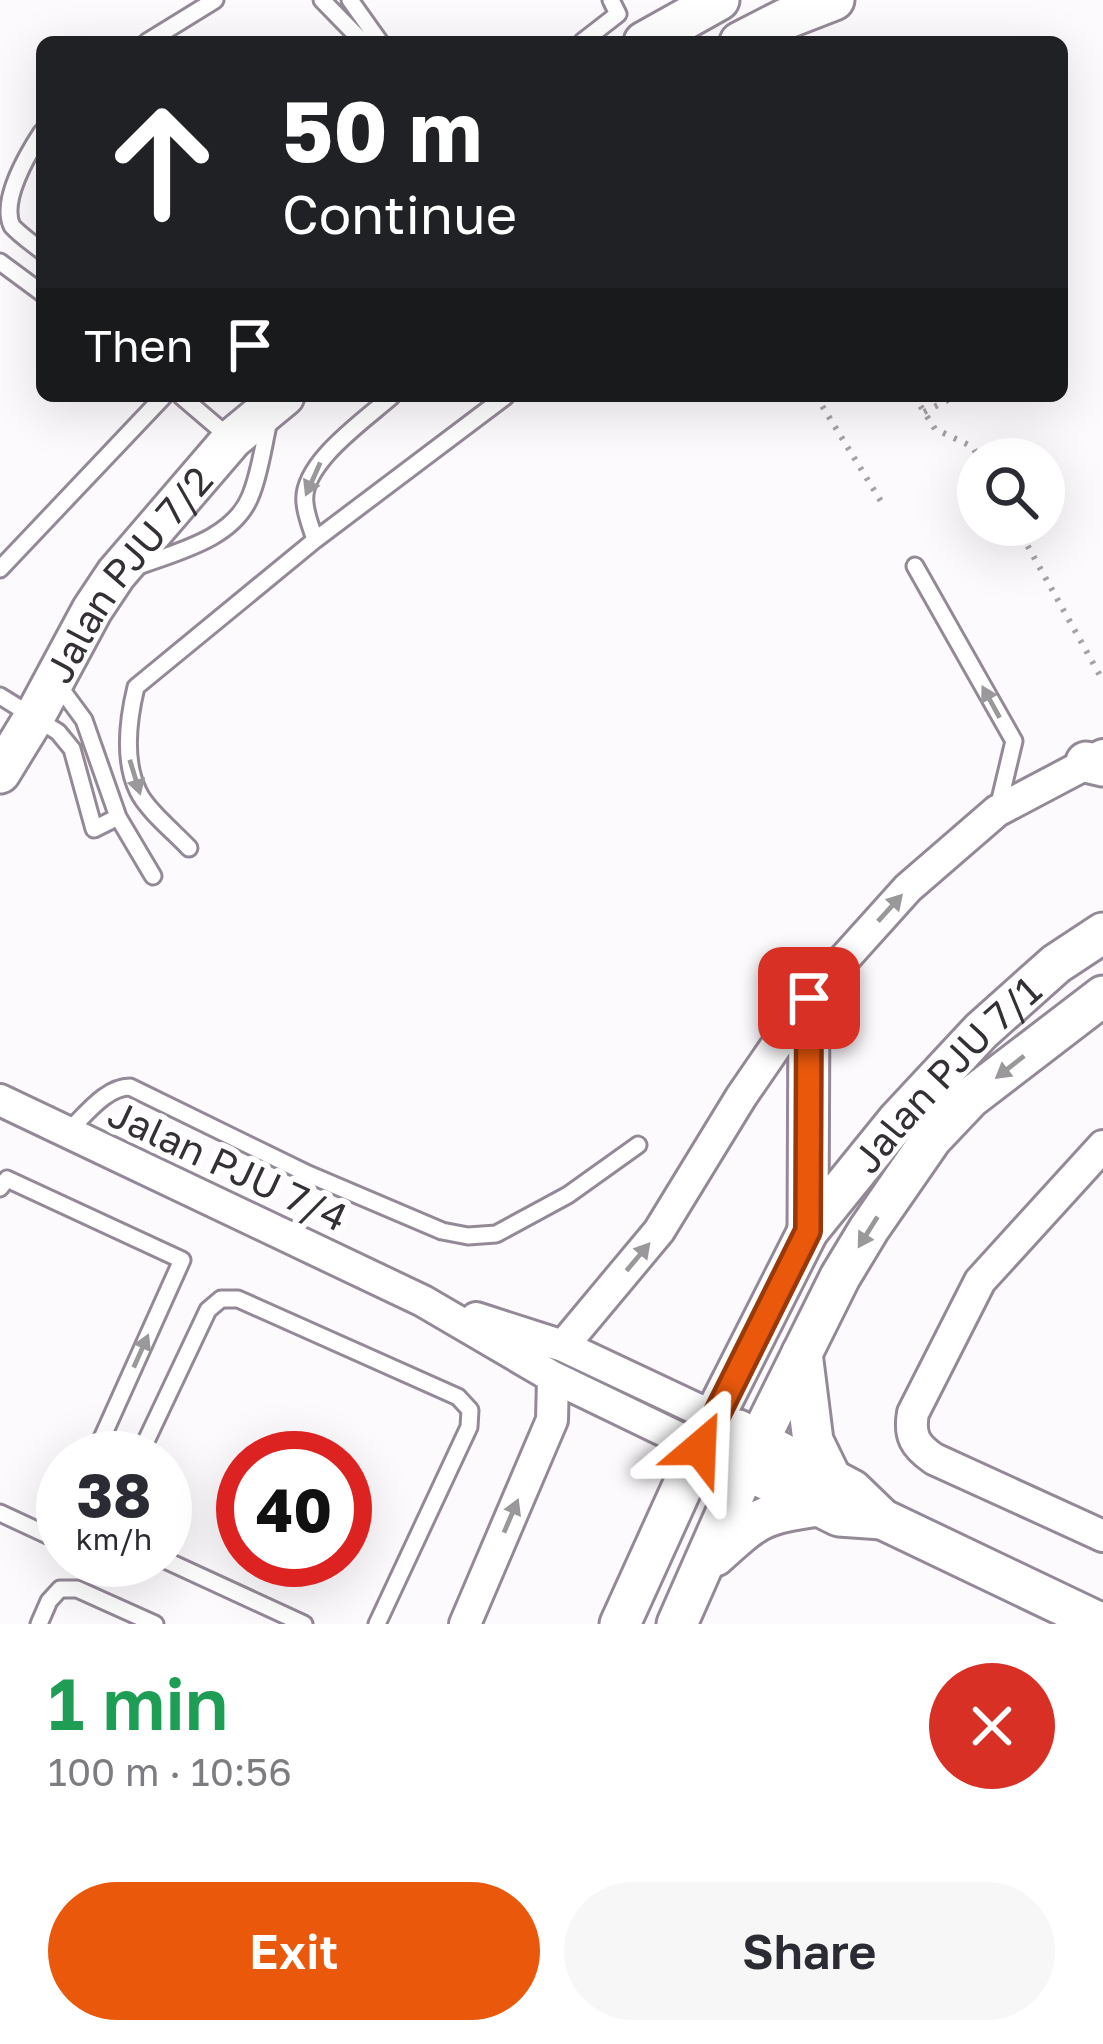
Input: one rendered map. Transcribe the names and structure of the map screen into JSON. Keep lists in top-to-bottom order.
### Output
{
  "streets": {
    "street": ["Jalan PJU 7/2", "Jalan PJU 7/1", "Jalan PJU 7/4"]
  },
  "crossings": [
    ["Jalan PJU 7/1", "Jalan PJU 7/4"]
  ],
  "page": {
    "turn": ["50 m", "Continue"],
    "then": "Then",
    "speed": "38 km/h",
    "limit": "40",
    "heading": ["1 min", "100 m · 10:56"],
    "buttons": ["Exit", "Share"]
  }
}
